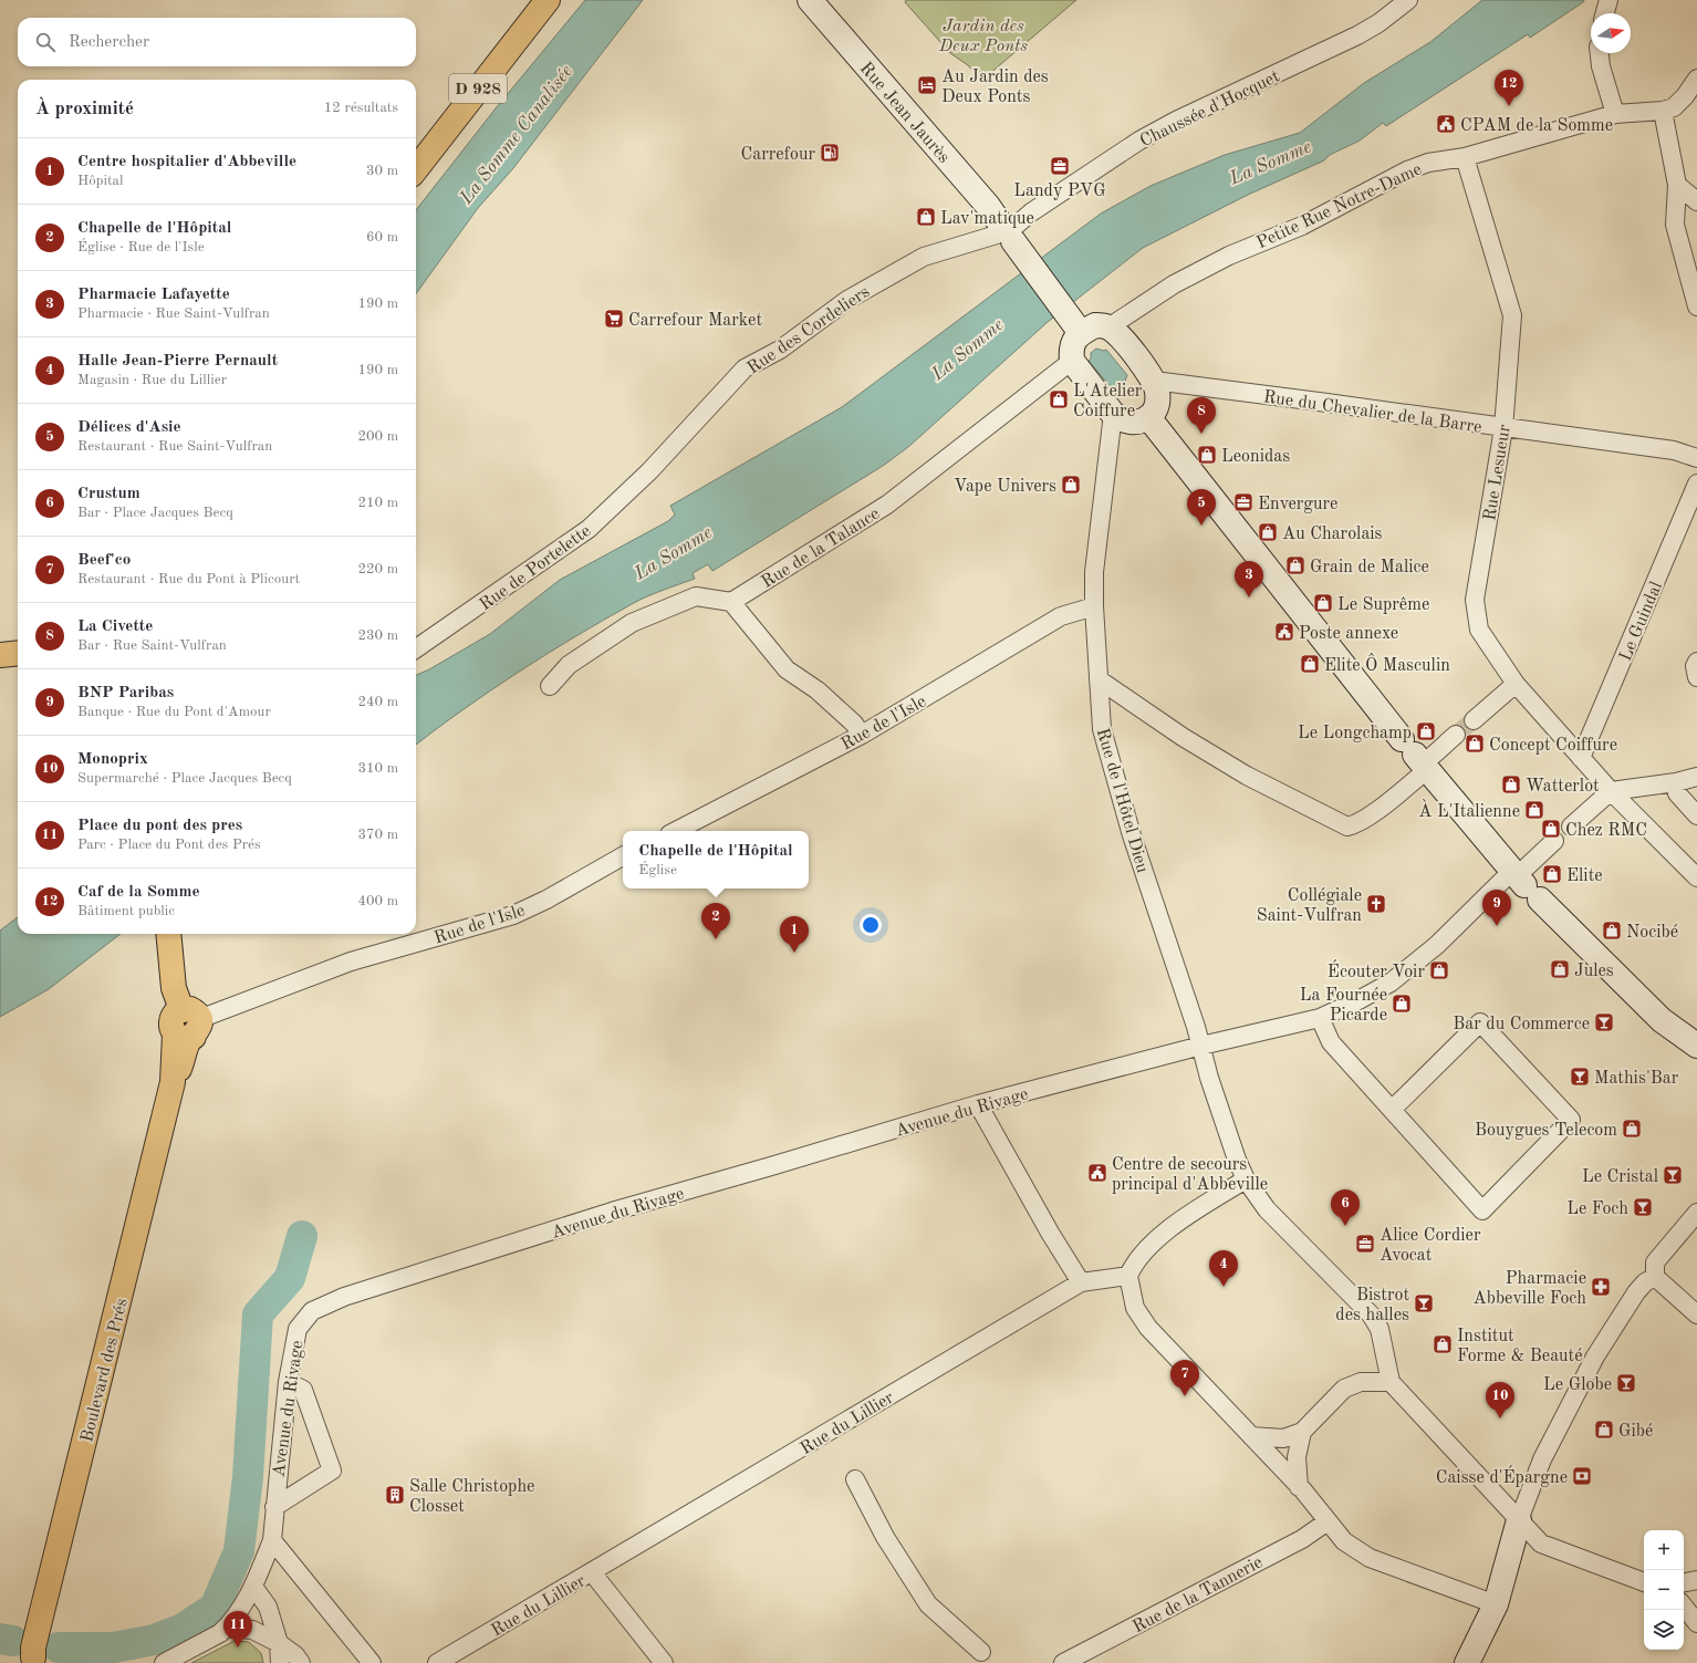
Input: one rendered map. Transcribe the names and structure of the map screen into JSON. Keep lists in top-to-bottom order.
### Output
{
  "streets": {
    "main road": ["D 928", "Boulevard des Prés"],
    "street": [
      "Chaussée d'Hocquet",
      "Rue Jean Jaurès",
      "Petite Rue Notre-Dame",
      "Rue des Cordeliers",
      "Rue du Chevalier de la Barre",
      "Rue Lesueur",
      "Rue de la Talance",
      "Rue de Portelette",
      "Le Guindal",
      "Rue de l'Isle",
      "Rue de l'Hôtel Dieu",
      "Avenue du Rivage",
      "Rue du Lillier",
      "Rue de la Tannerie"
    ]
  },
  "crossings": [
    ["Chaussée d'Hocquet", "Rue Jean Jaurès"],
    ["Chaussée d'Hocquet", "Rue des Cordeliers"],
    ["Rue Jean Jaurès", "Rue des Cordeliers"],
    ["Petite Rue Notre-Dame", "Rue Lesueur"],
    ["Rue des Cordeliers", "Rue de Portelette"],
    ["Rue du Chevalier de la Barre", "Rue Lesueur"],
    ["Rue Lesueur", "Le Guindal"],
    ["Rue de l'Isle", "Rue de l'Hôtel Dieu"],
    ["Rue de l'Isle", "Boulevard des Prés"],
    ["Rue de l'Hôtel Dieu", "Avenue du Rivage"]
  ],
  "water": ["La Somme Canalisée", "La Somme"],
  "parks": ["Jardin des Deux Ponts"],
  "places": {
    "hotel": ["Au Jardin des Deux Ponts"],
    "public building": ["CPAM de la Somme", "Poste annexe", "Centre de secours principal d'Abbeville"],
    "fuel station": ["Carrefour"],
    "office": ["Landy PVG", "Envergure", "Alice Cordier Avocat"],
    "shop": [
      "Lav'matique",
      "L'Atelier Coiffure",
      "Leonidas",
      "Vape Univers",
      "Au Charolais",
      "Grain de Malice",
      "Le Suprême",
      "Elite Ô Masculin",
      "Le Longchamp",
      "Concept Coiffure",
      "Watterlot",
      "À L'Italienne",
      "Chez RMC",
      "Elite",
      "Nocibé",
      "Jules",
      "Écouter Voir",
      "La Fournée Picarde",
      "Bouygues Telecom",
      "Institut Forme & Beauté",
      "Gibé"
    ],
    "supermarket": ["Carrefour Market"],
    "church": ["Collégiale Saint-Vulfran"],
    "bar": [
      "Bar du Commerce",
      "Mathis'Bar",
      "Le Cristal",
      "Le Foch",
      "Bistrot des halles",
      "Le Globe"
    ],
    "pharmacy": ["Pharmacie Abbeville Foch"],
    "bank": ["Caisse d'Épargne"],
    "building": ["Salle Christophe Closset"]
  },
  "north": "right",
  "page": {
    "search": "Rechercher",
    "pins": [
      "12",
      "8",
      "5",
      "3",
      "9",
      "2",
      "1",
      "6",
      "4",
      "7",
      "10",
      "11"
    ],
    "heading": ["À proximité", "12 résultats"],
    "list": [
      {
        "mark": "1",
        "name": "Centre hospitalier d'Abbeville",
        "note": "Hôpital",
        "value": "30 m"
      },
      {
        "mark": "2",
        "name": "Chapelle de l'Hôpital",
        "note": "Église · Rue de l'Isle",
        "value": "60 m"
      },
      {
        "mark": "3",
        "name": "Pharmacie Lafayette",
        "note": "Pharmacie · Rue Saint-Vulfran",
        "value": "190 m"
      },
      {
        "mark": "4",
        "name": "Halle Jean-Pierre Pernault",
        "note": "Magasin · Rue du Lillier",
        "value": "190 m"
      },
      {
        "mark": "5",
        "name": "Délices d'Asie",
        "note": "Restaurant · Rue Saint-Vulfran",
        "value": "200 m"
      },
      {
        "mark": "6",
        "name": "Crustum",
        "note": "Bar · Place Jacques Becq",
        "value": "210 m"
      },
      {
        "mark": "7",
        "name": "Beef'co",
        "note": "Restaurant · Rue du Pont à Plicourt",
        "value": "220 m"
      },
      {
        "mark": "8",
        "name": "La Civette",
        "note": "Bar · Rue Saint-Vulfran",
        "value": "230 m"
      },
      {
        "mark": "9",
        "name": "BNP Paribas",
        "note": "Banque · Rue du Pont d'Amour",
        "value": "240 m"
      },
      {
        "mark": "10",
        "name": "Monoprix",
        "note": "Supermarché · Place Jacques Becq",
        "value": "310 m"
      },
      {
        "mark": "11",
        "name": "Place du pont des pres",
        "note": "Parc · Place du Pont des Prés",
        "value": "370 m"
      },
      {
        "mark": "12",
        "name": "Caf de la Somme",
        "note": "Bâtiment public",
        "value": "400 m"
      }
    ],
    "popup": ["Chapelle de l'Hôpital", "Église"],
    "map_buttons": ["+", "−"]
  }
}
